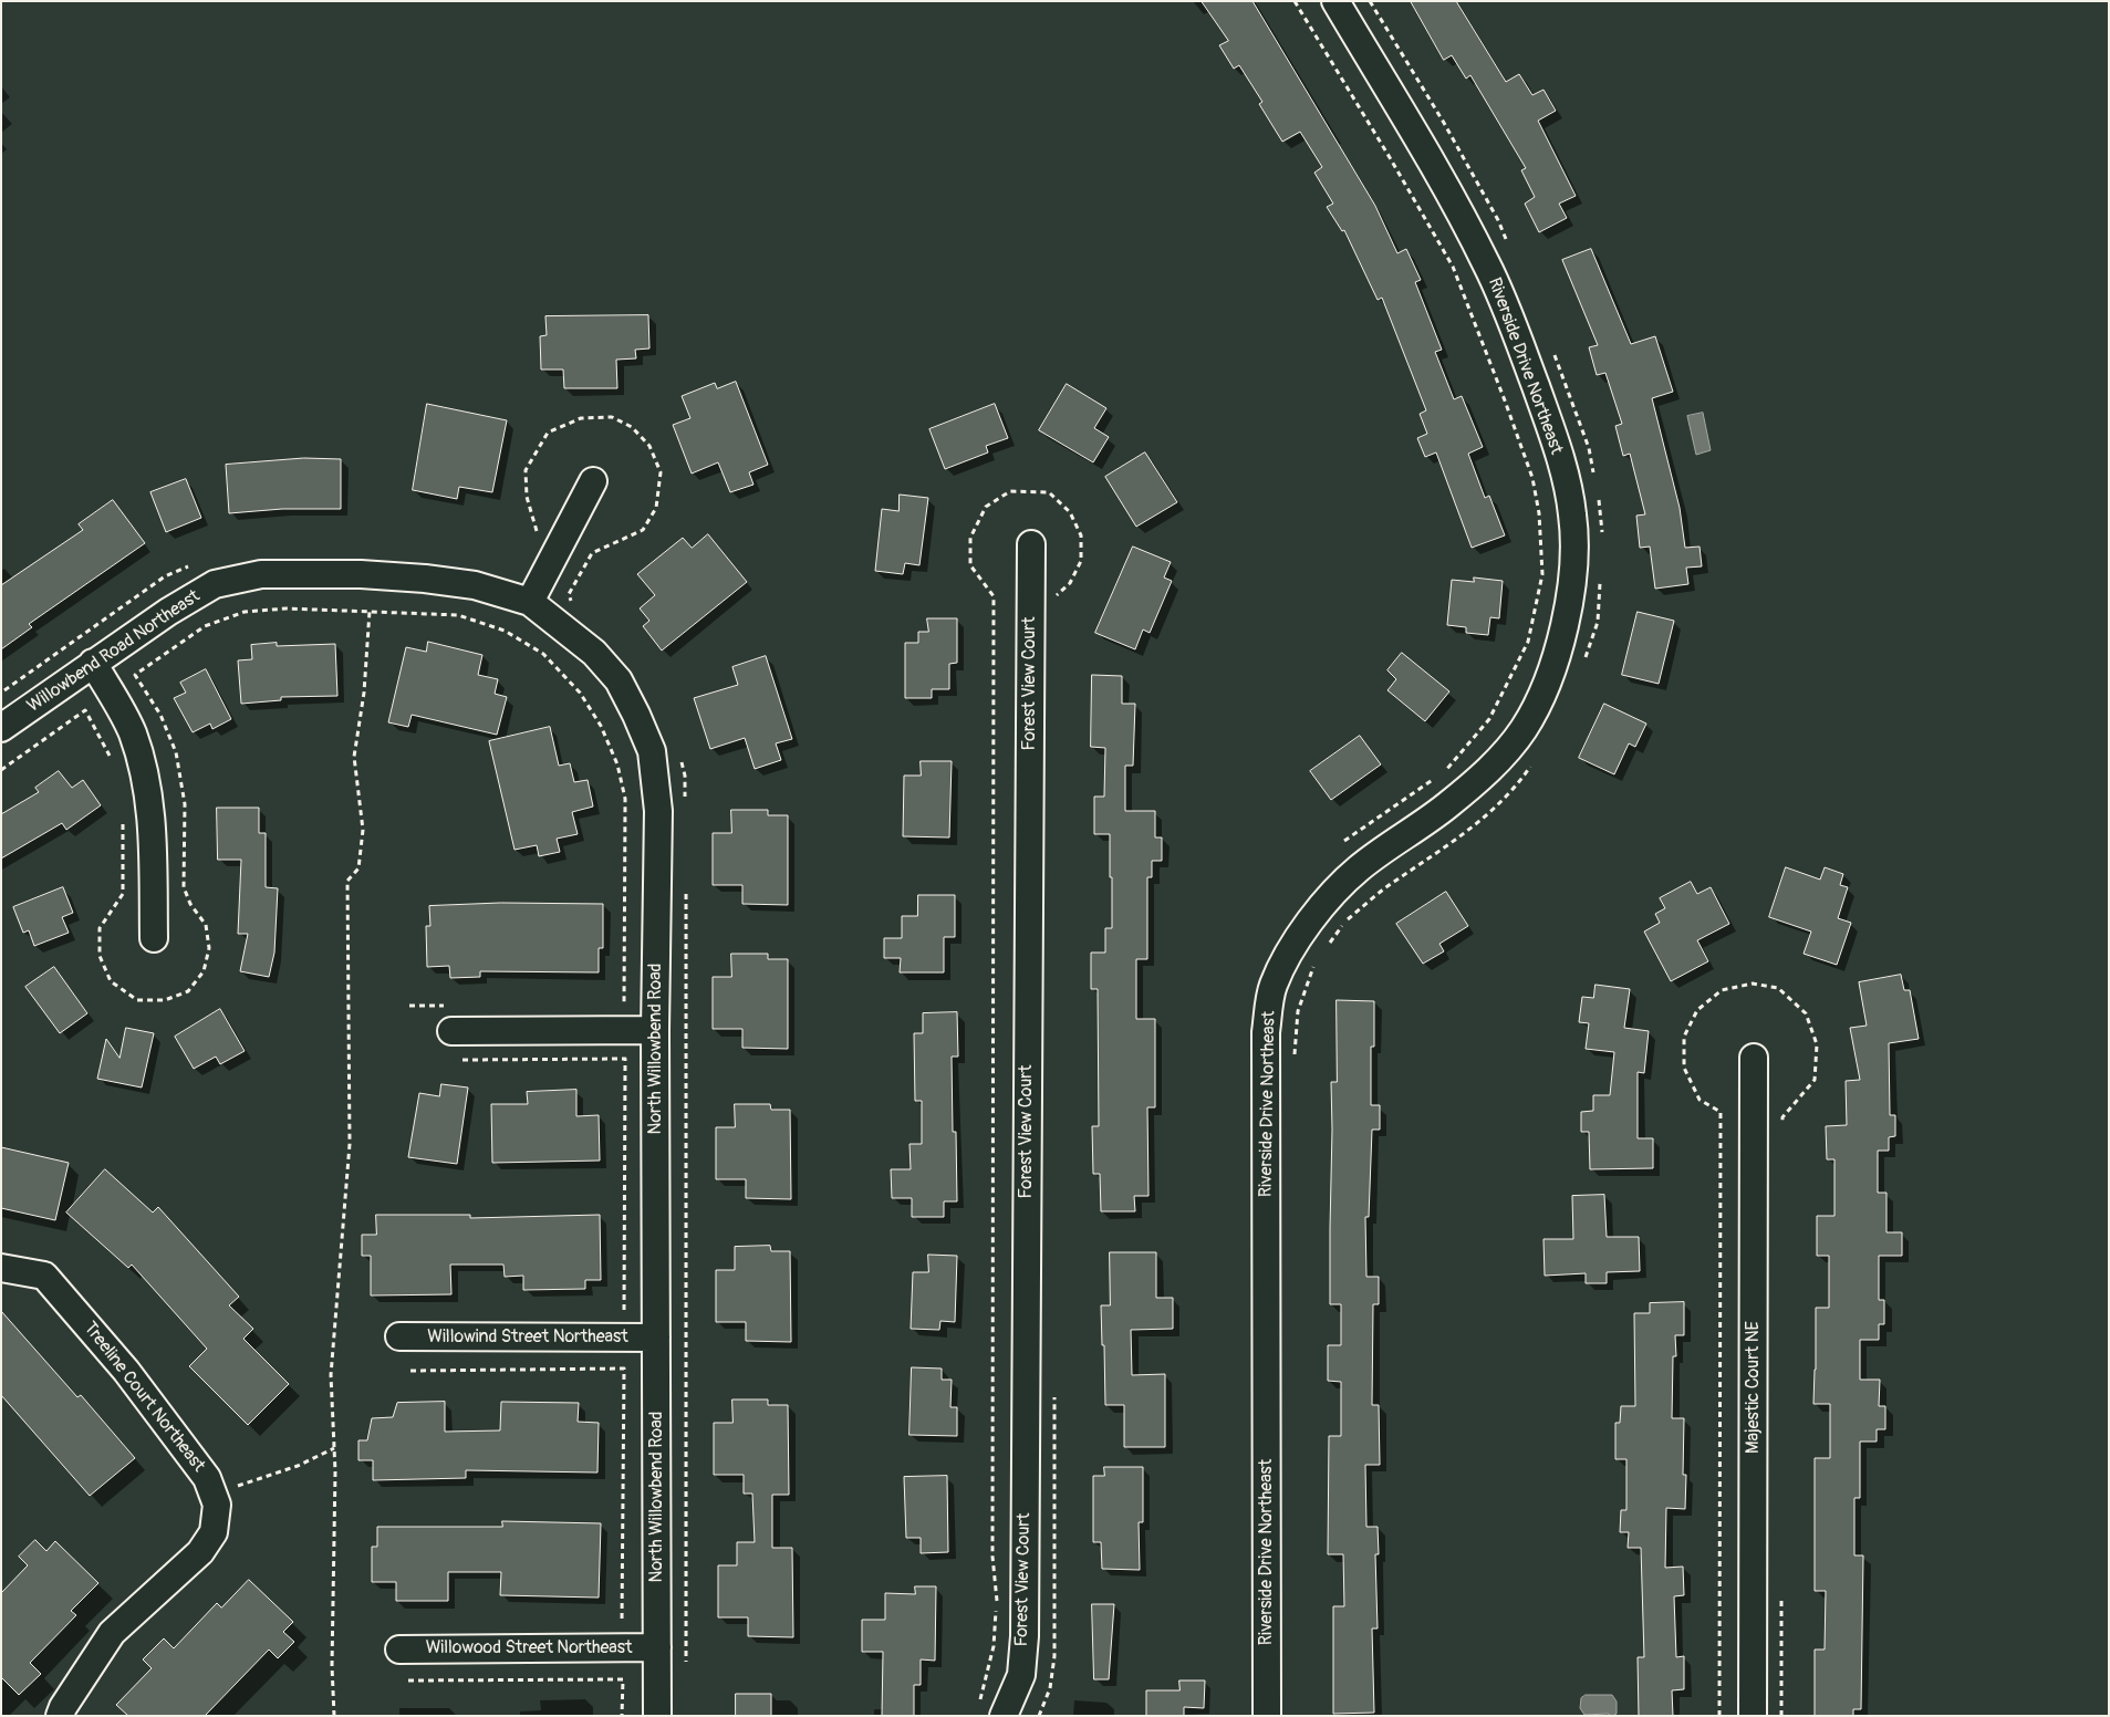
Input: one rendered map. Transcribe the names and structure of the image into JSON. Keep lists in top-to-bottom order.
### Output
{
  "streets": {
    "street": [
      "Riverside Drive Northeast",
      "Willowbend Road Northeast",
      "Forest View Court",
      "North Willowbend Road",
      "Willowind Street Northeast",
      "Majestic Court NE",
      "Treeline Court Northeast",
      "Willowood Street Northeast"
    ]
  },
  "crossings": [
    ["Willowbend Road Northeast", "North Willowbend Road"],
    ["North Willowbend Road", "Willowind Street Northeast"],
    ["North Willowbend Road", "Willowood Street Northeast"]
  ]
}
